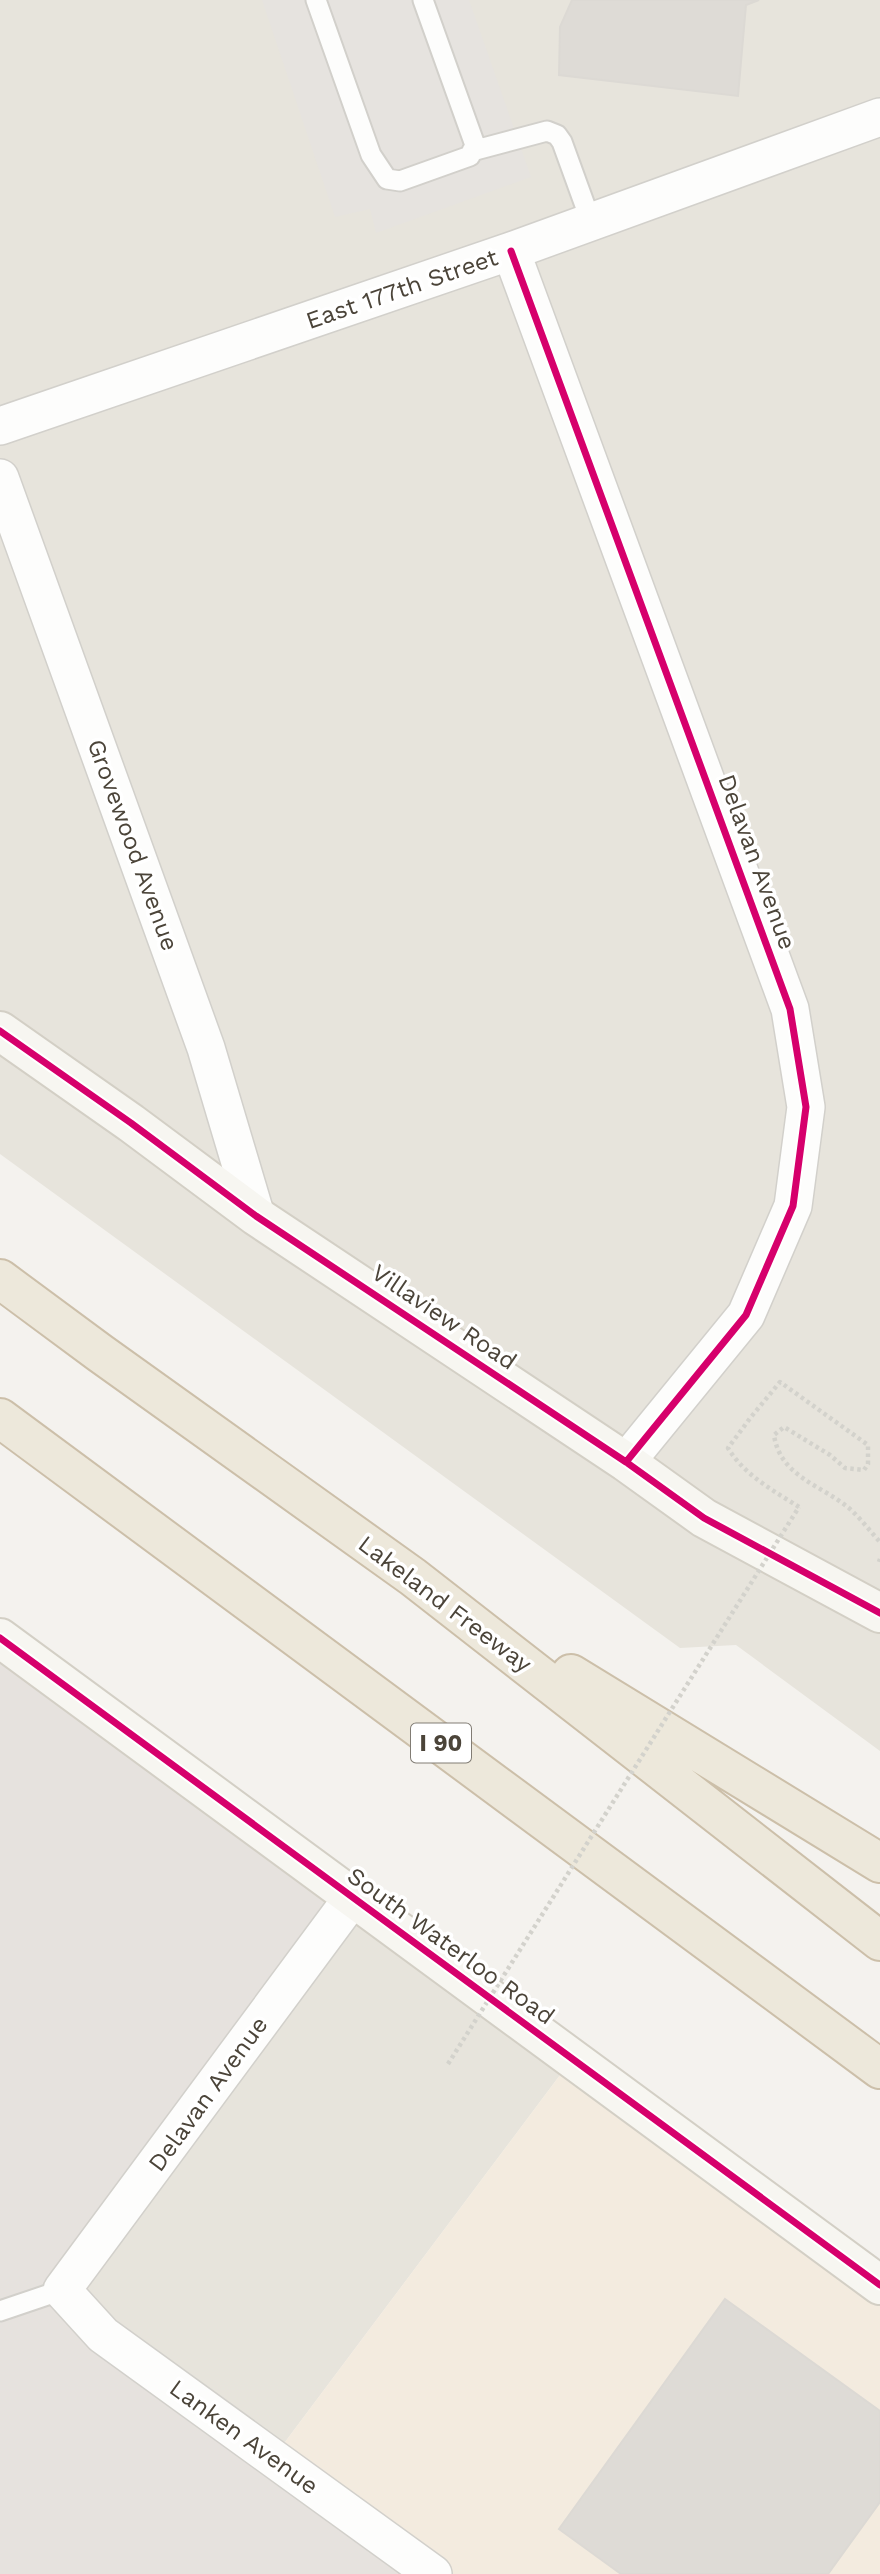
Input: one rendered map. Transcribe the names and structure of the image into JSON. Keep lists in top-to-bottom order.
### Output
{
  "streets": {
    "highway": ["Lakeland Freeway", "I 90"],
    "street": [
      "East 177th Street",
      "Grovewood Avenue",
      "Delavan Avenue",
      "Villaview Road",
      "South Waterloo Road",
      "Lanken Avenue"
    ]
  },
  "crossings": [
    ["East 177th Street", "Delavan Avenue"],
    ["Grovewood Avenue", "Villaview Road"],
    ["Delavan Avenue", "Villaview Road"],
    ["Delavan Avenue", "South Waterloo Road"],
    ["Delavan Avenue", "Lanken Avenue"]
  ]
}
